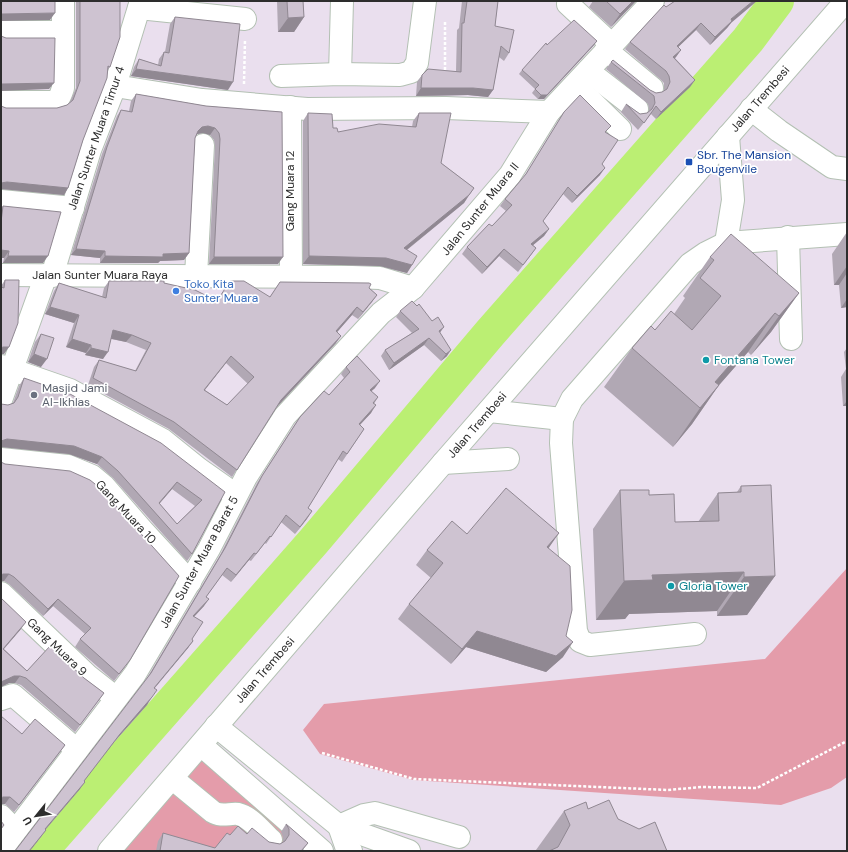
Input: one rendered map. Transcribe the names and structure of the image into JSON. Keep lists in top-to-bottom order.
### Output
{
  "streets": {
    "street": [
      "Jalan Trembesi",
      "Jalan Sunter Muara Timur 4",
      "Gang Muara 12",
      "Jalan Sunter Muara II",
      "Jalan Sunter Muara Raya",
      "Gang Muara 10",
      "Jalan Sunter Muara Barat 5",
      "Gang Muara 9"
    ]
  },
  "crossings": [
    ["Jalan Sunter Muara Timur 4", "Jalan Sunter Muara Raya"],
    ["Gang Muara 12", "Jalan Sunter Muara Raya"],
    ["Jalan Sunter Muara II", "Jalan Sunter Muara Raya"],
    ["Jalan Sunter Muara II", "Jalan Sunter Muara Barat 5"],
    ["Jalan Sunter Muara Raya", "Jalan Sunter Muara Barat 5"],
    ["Gang Muara 10", "Jalan Sunter Muara Barat 5"],
    ["Jalan Sunter Muara Barat 5", "Gang Muara 9"]
  ],
  "places": {
    "transit": ["Sbr. The Mansion Bougenvile"],
    "other": [
      "Toko Kita Sunter Muara",
      "Fontana Tower",
      "Masjid Jami Al-Ikhlas",
      "Gloria Tower"
    ]
  },
  "north": "bottom left"
}
